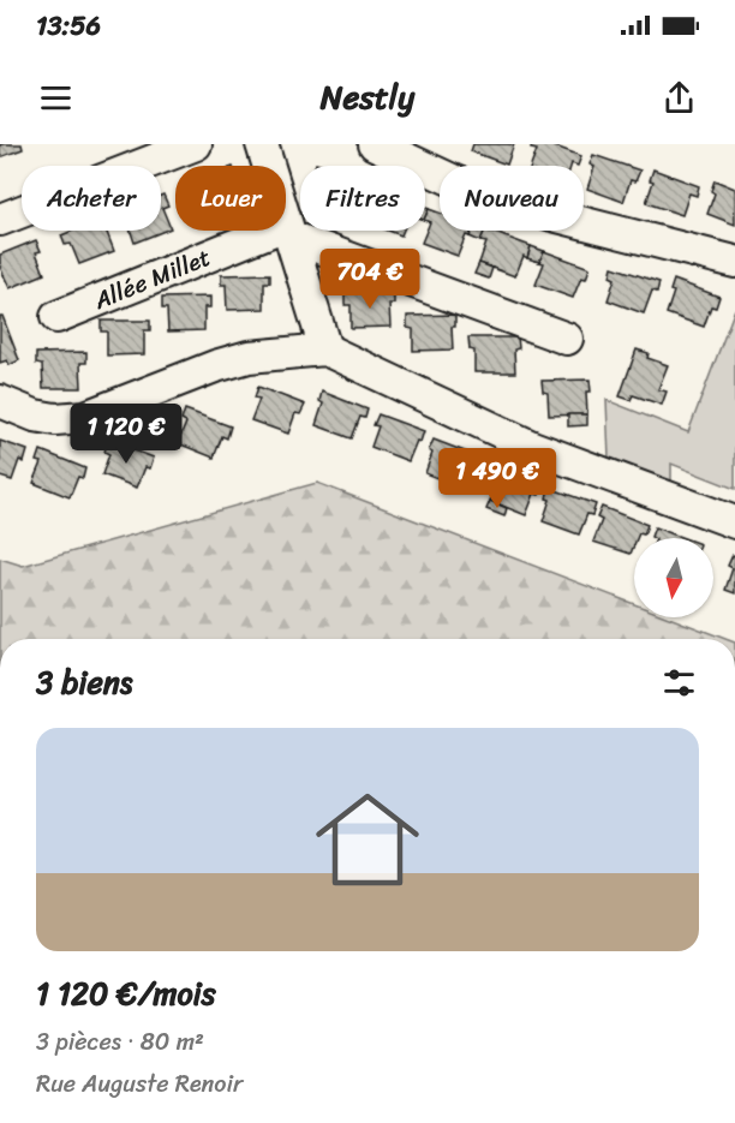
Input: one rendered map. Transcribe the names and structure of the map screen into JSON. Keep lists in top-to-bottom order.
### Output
{
  "streets": {
    "street": ["Allée Millet"]
  },
  "north": "bottom",
  "page": {
    "status": "13:56",
    "header": "Nestly",
    "chip": [
      "Acheter",
      "Louer",
      "Filtres",
      "Nouveau"
    ],
    "price": ["704 €", "1 120 €", "1 490 €"],
    "heading": "3 biens",
    "list": [
      {
        "name": "1 120 €/mois",
        "note": "3 pièces · 80 m² · Rue Auguste Renoir"
      }
    ]
  }
}
